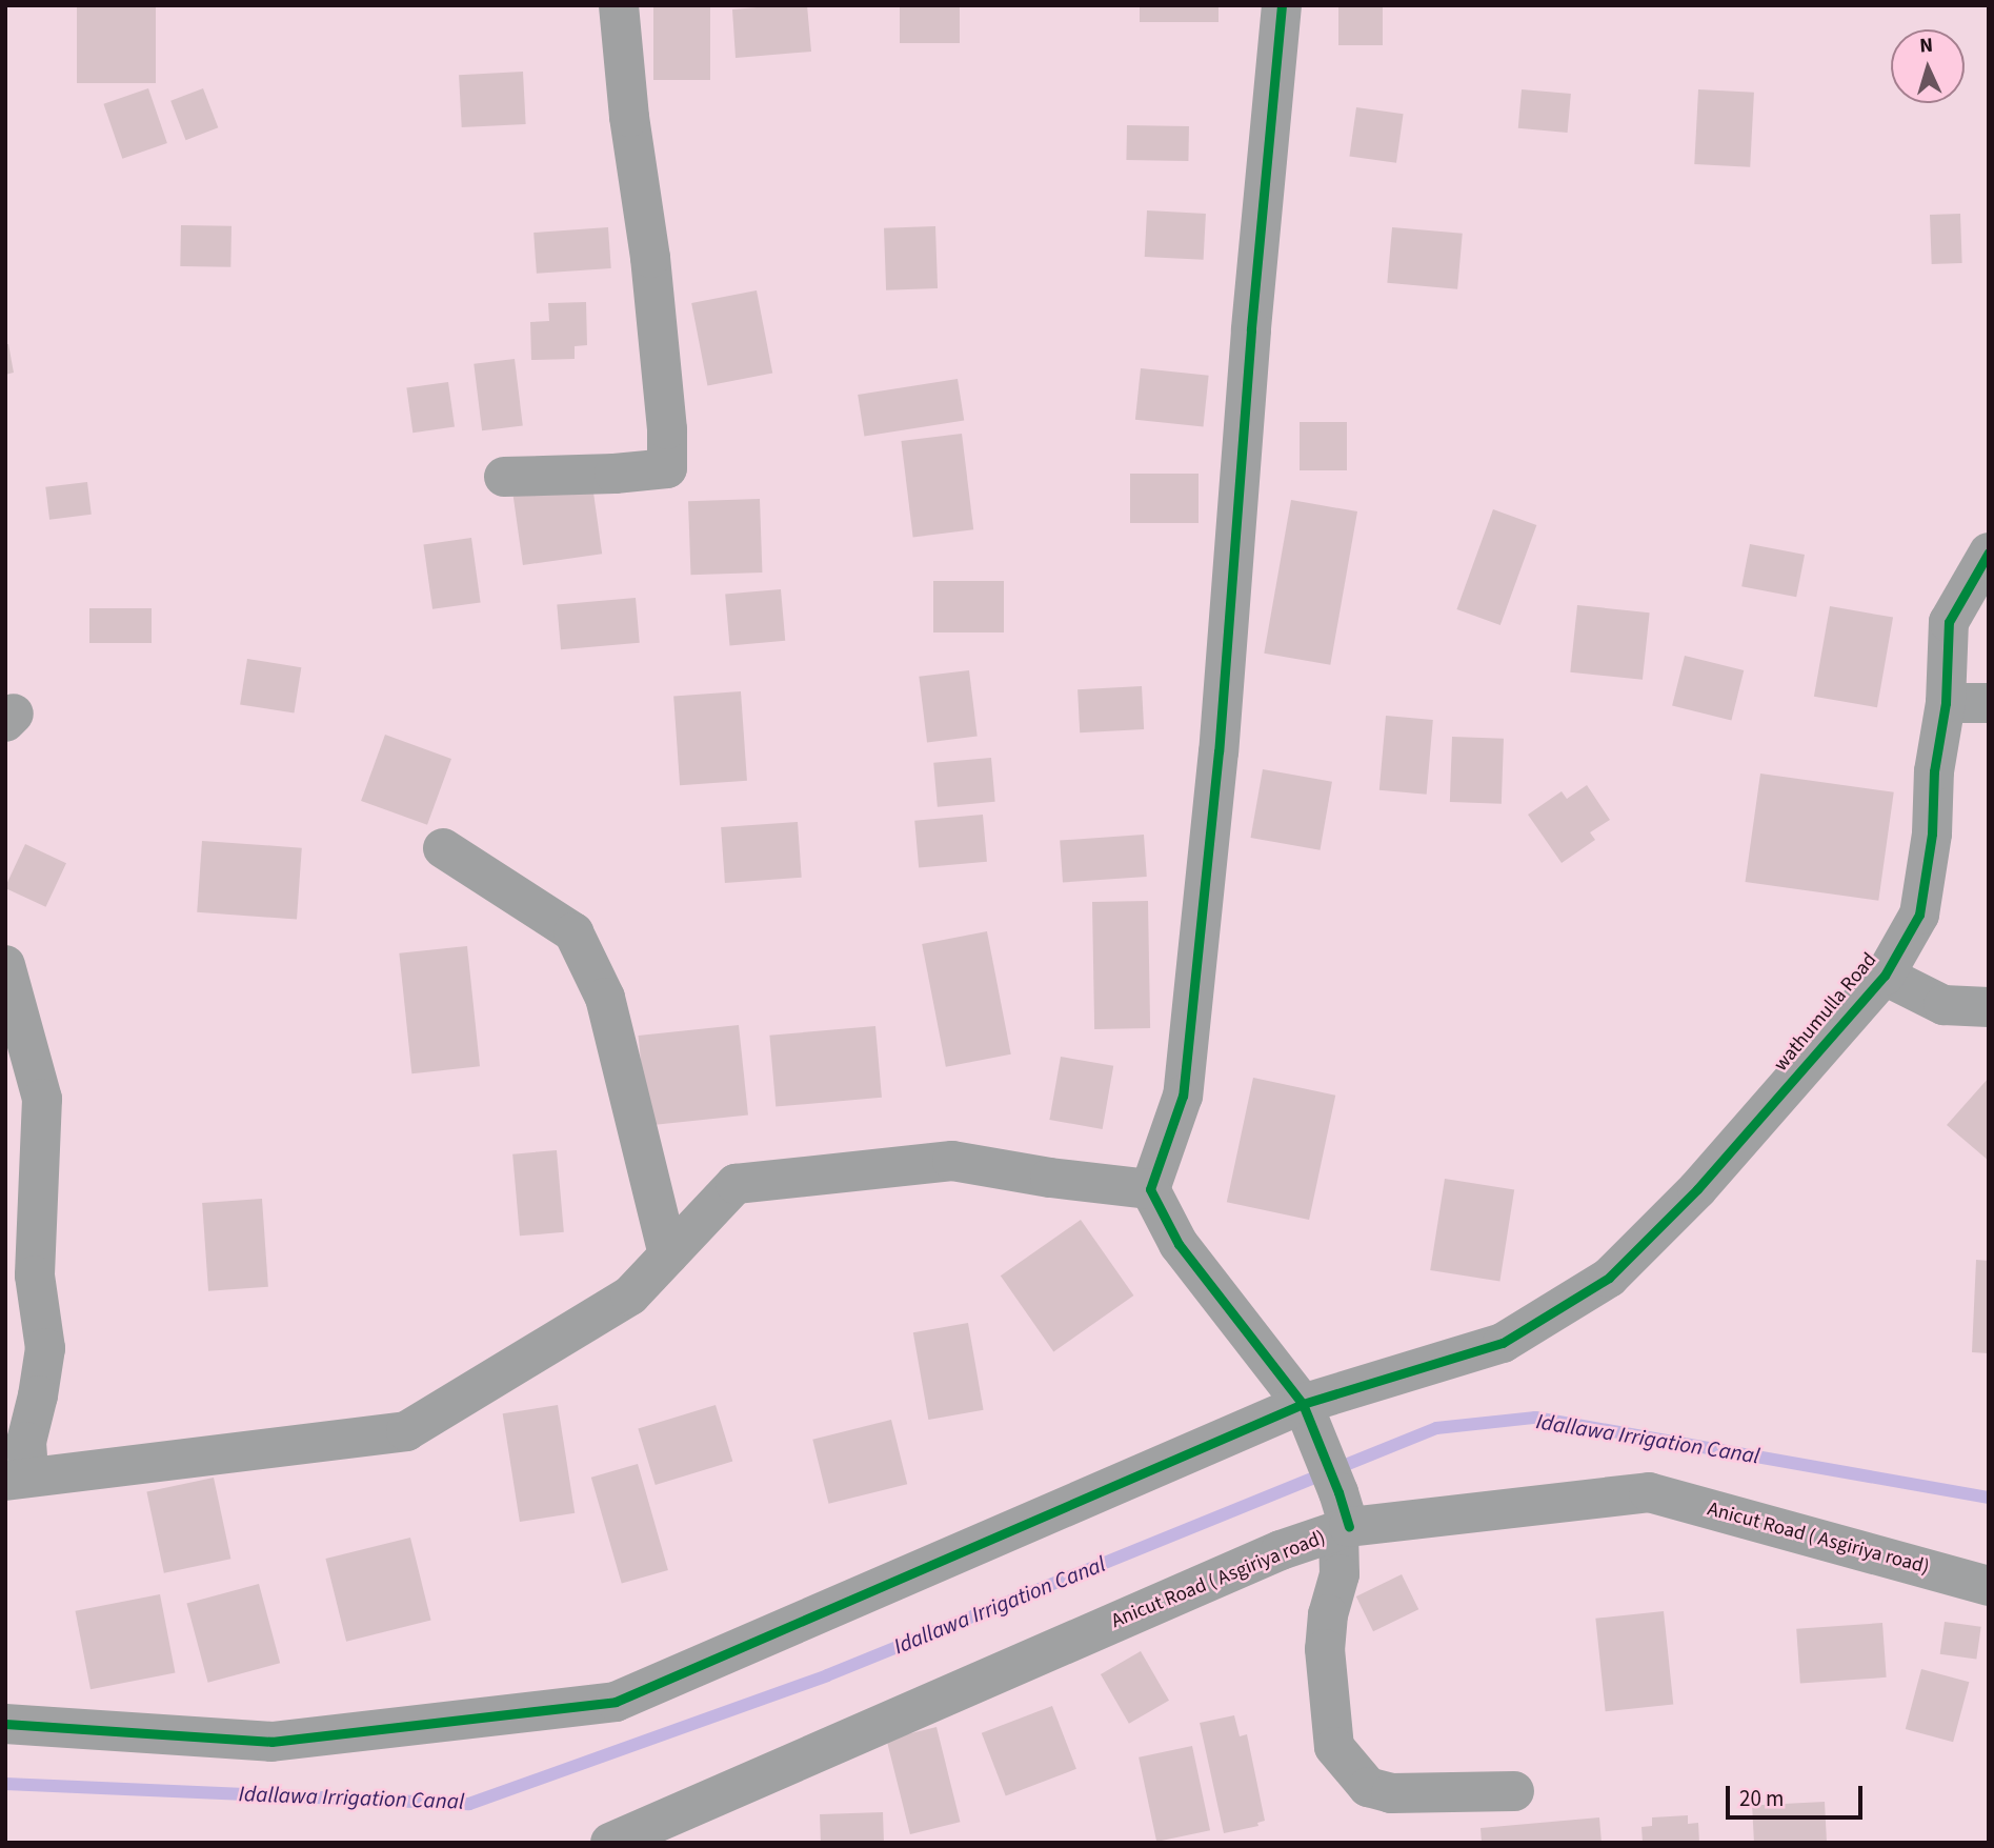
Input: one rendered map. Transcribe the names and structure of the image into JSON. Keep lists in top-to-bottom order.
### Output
{
  "streets": {
    "street": ["wathumulla Road", "Anicut Road ( Asgiriya road)"]
  },
  "water": ["Idallawa Irrigation Canal"],
  "scale_bar": "20 m",
  "north": "top"
}
